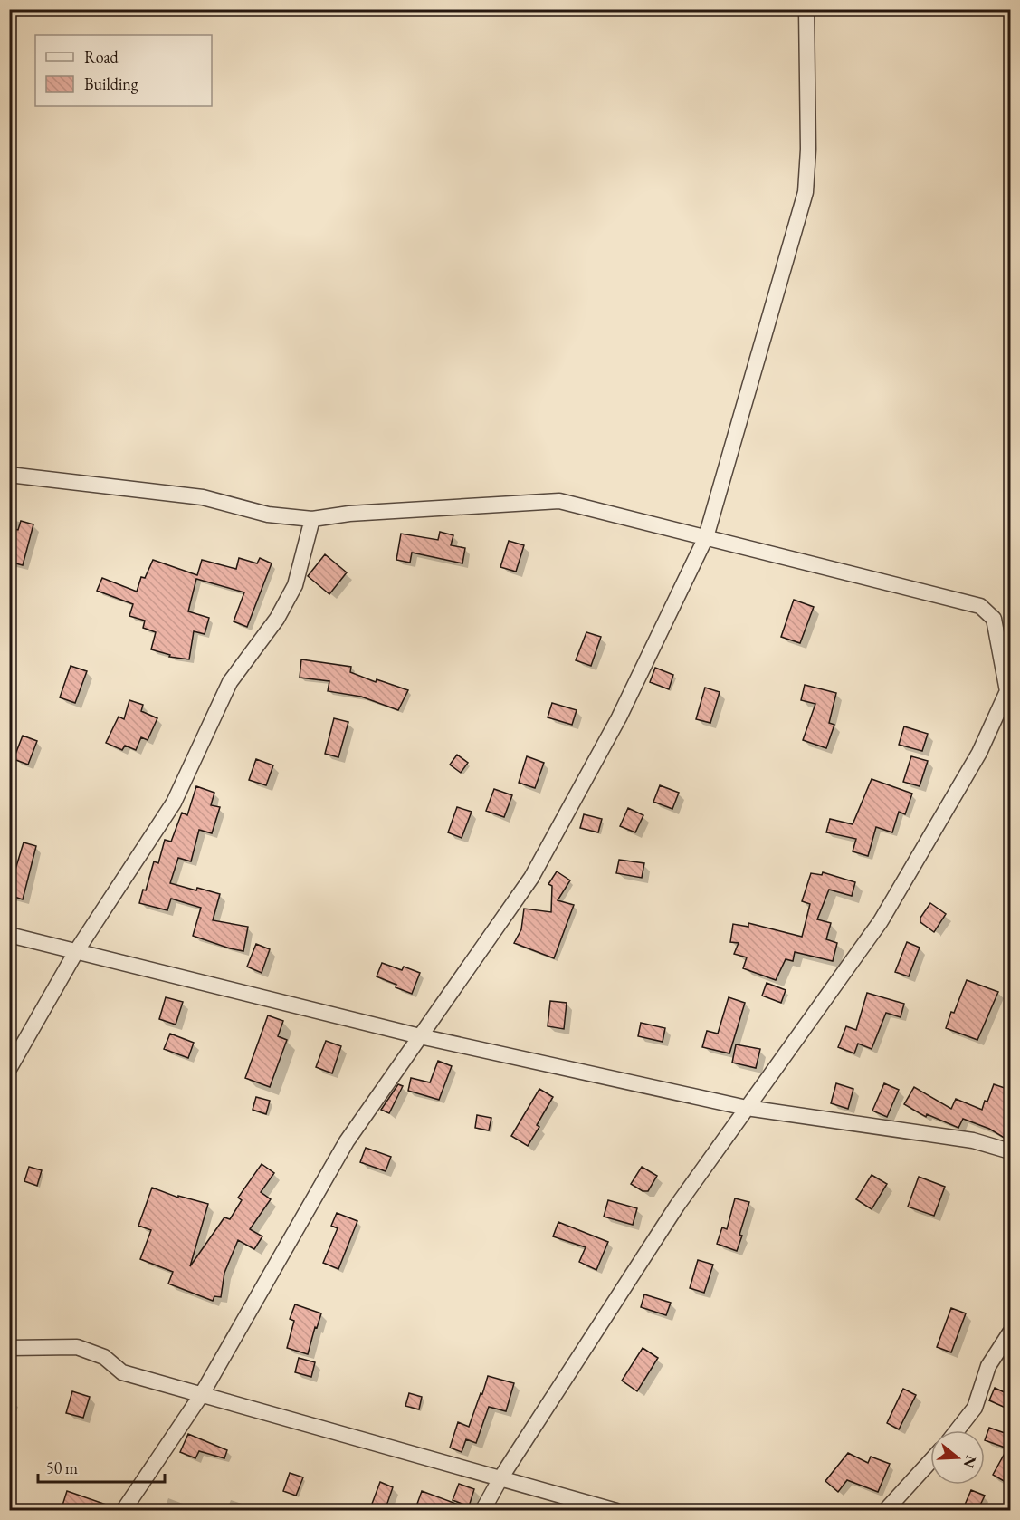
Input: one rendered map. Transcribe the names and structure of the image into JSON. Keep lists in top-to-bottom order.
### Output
{
  "legend": ["Road", "Building"],
  "scale_bar": "50 m",
  "north": "right"
}
